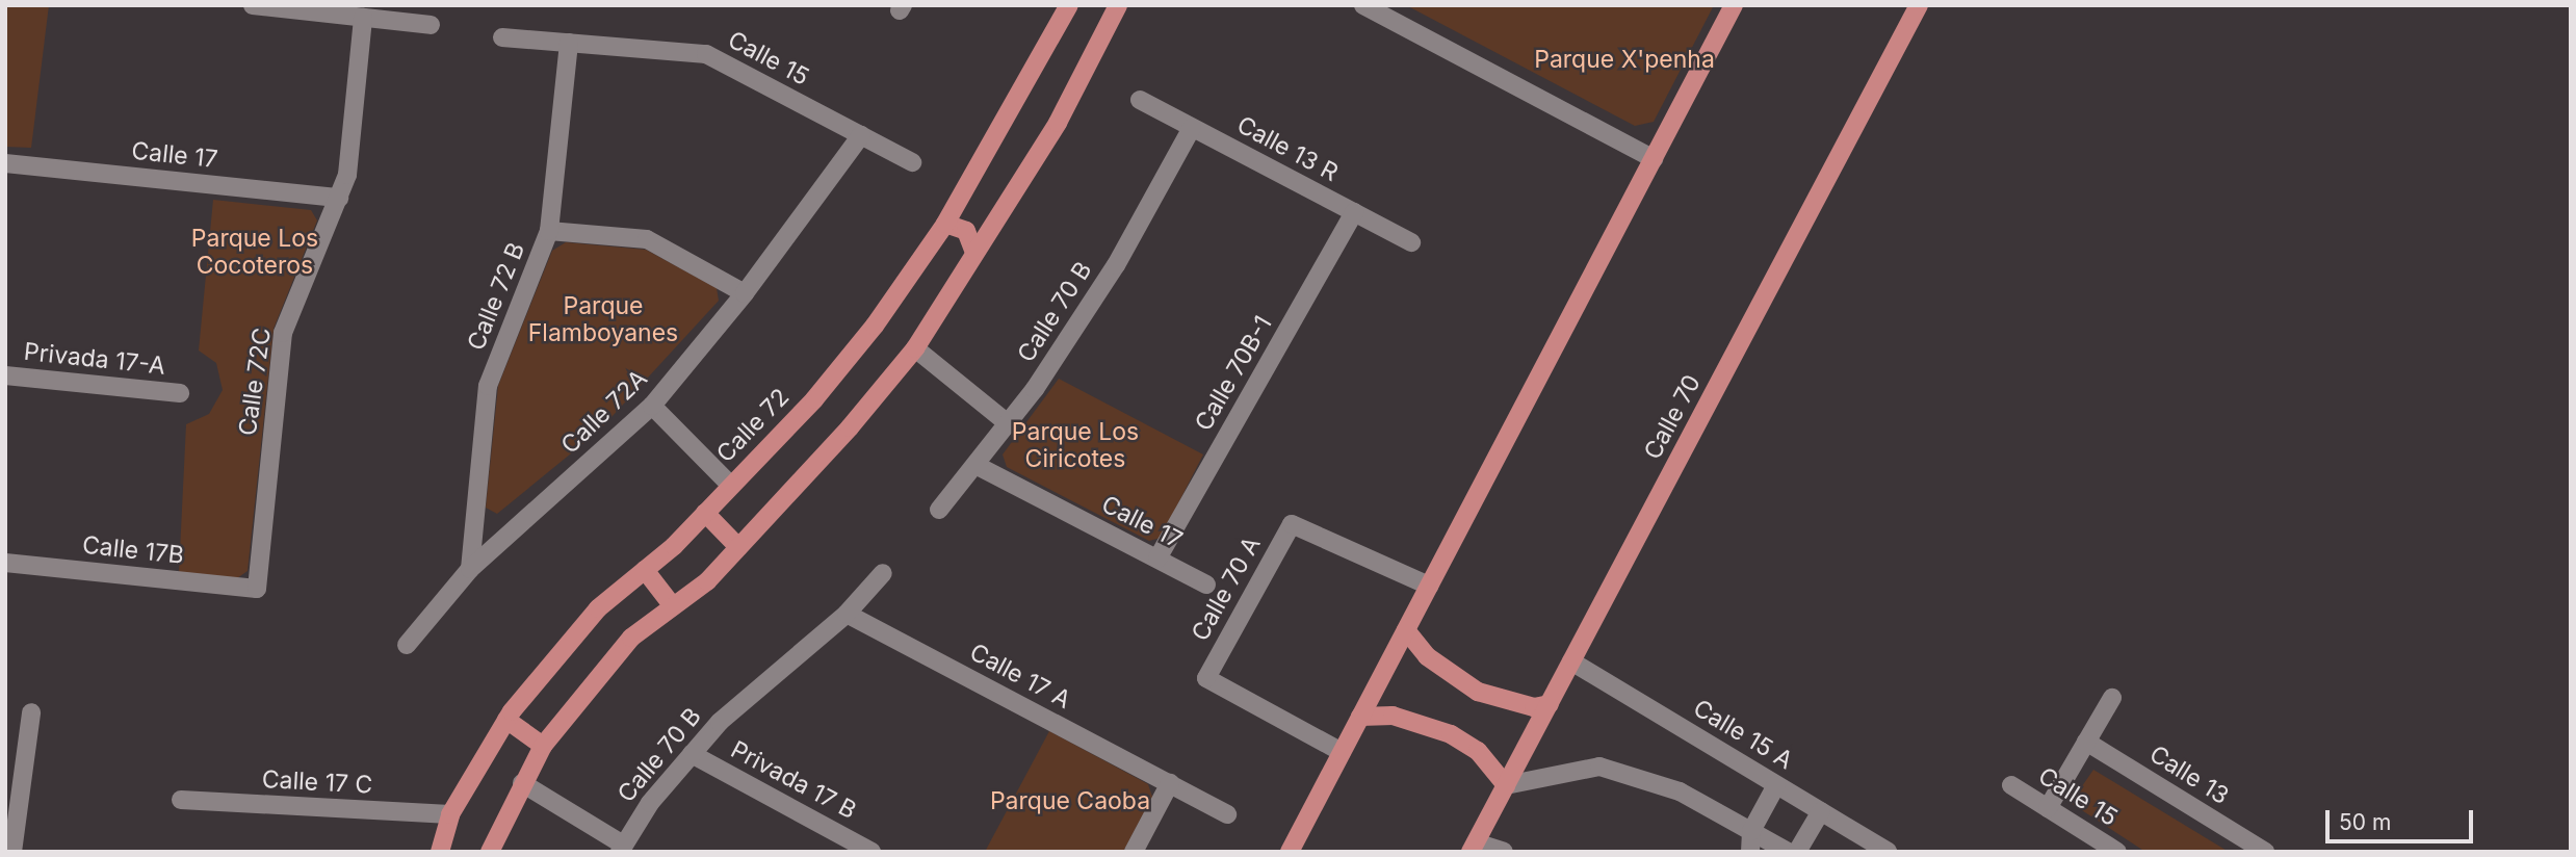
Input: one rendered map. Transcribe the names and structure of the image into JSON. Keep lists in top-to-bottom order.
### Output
{
  "streets": {
    "main road": ["Calle 70", "Calle 72"],
    "street": [
      "Calle 15",
      "Calle 13 R",
      "Calle 17",
      "Calle 72 B",
      "Calle 70 B",
      "Privada 17-A",
      "Calle 70B-1",
      "Calle 72C",
      "Calle 72A",
      "Calle 17B",
      "Calle 70 A",
      "Calle 17 A",
      "Calle 15 A",
      "Calle 13",
      "Privada 17 B",
      "Calle 17 C"
    ]
  },
  "crossings": [
    ["Calle 15", "Calle 72 B"],
    ["Calle 15", "Calle 72A"],
    ["Calle 13 R", "Calle 70 B"],
    ["Calle 13 R", "Calle 70B-1"],
    ["Calle 17", "Calle 70 B"],
    ["Calle 17", "Calle 70B-1"],
    ["Calle 17", "Calle 72C"],
    ["Calle 72 B", "Calle 72A"],
    ["Calle 70 B", "Calle 17 A"],
    ["Calle 70 B", "Privada 17 B"],
    ["Calle 72C", "Calle 17B"],
    ["Calle 70", "Calle 15 A"],
    ["Calle 72", "Calle 17 C"]
  ],
  "parks": [
    "Parque X'penha",
    "Parque Los Cocoteros",
    "Parque Flamboyanes",
    "Parque Los Ciricotes",
    "Parque Caoba"
  ],
  "scale_bar": "50 m"
}
